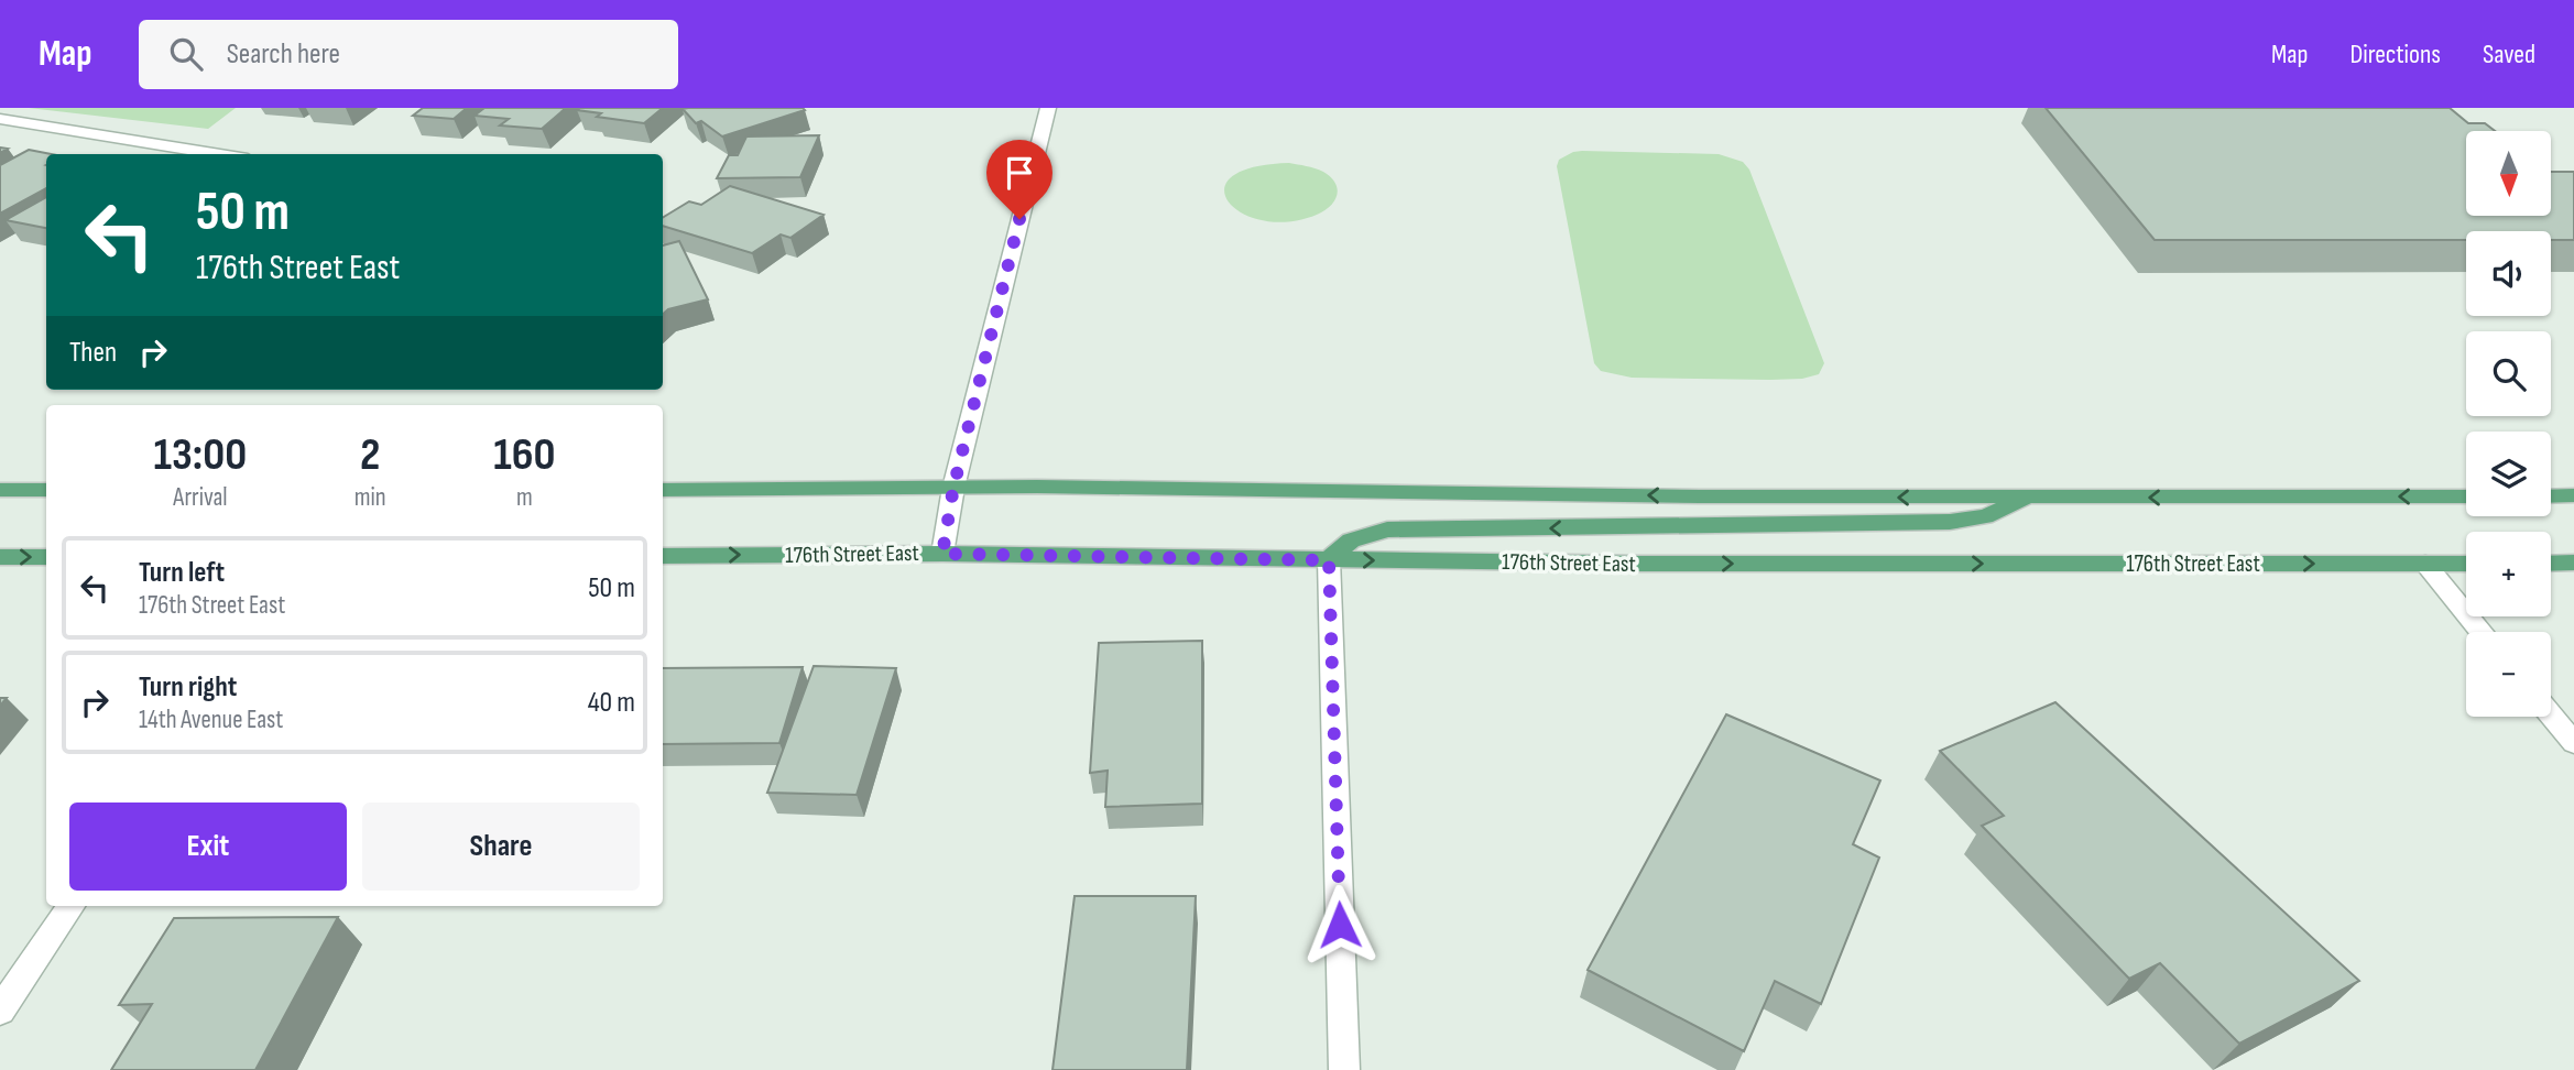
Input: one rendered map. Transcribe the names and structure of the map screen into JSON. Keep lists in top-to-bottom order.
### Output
{
  "streets": {
    "main road": ["176th Street East"]
  },
  "north": "bottom",
  "page": {
    "header": "Map",
    "search": "Search here",
    "nav": ["Map", "Directions", "Saved"],
    "map_buttons": ["+", "−"],
    "turn": ["50 m", "176th Street East"],
    "then": "Then",
    "eta": [
      "13:00",
      "Arrival",
      "2",
      "min",
      "160",
      "m"
    ],
    "list": [
      {
        "name": "Turn left",
        "note": "176th Street East",
        "value": "50 m"
      },
      {
        "name": "Turn right",
        "note": "14th Avenue East",
        "value": "40 m"
      }
    ],
    "buttons": ["Exit", "Share"]
  }
}
